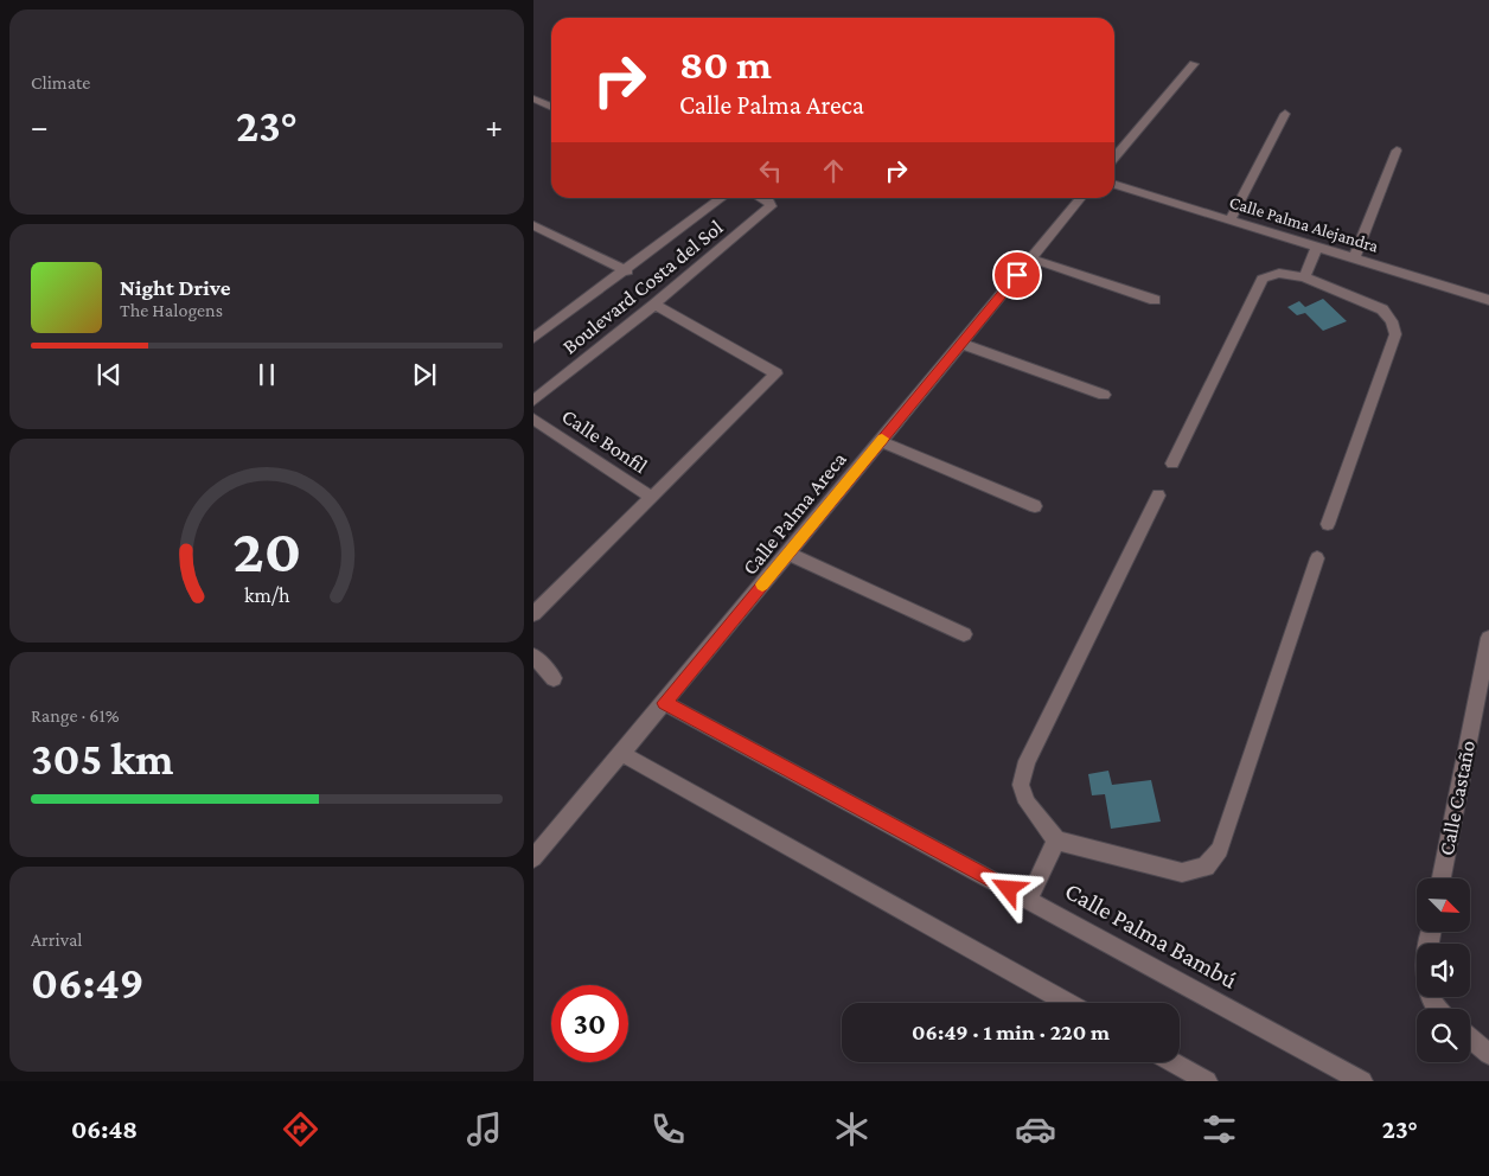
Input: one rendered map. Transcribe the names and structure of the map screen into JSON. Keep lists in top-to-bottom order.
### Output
{
  "streets": {
    "street": [
      "Calle Palma Alejandra",
      "Boulevard Costa del Sol",
      "Calle Bonfil",
      "Calle Palma Areca",
      "Calle Castaño",
      "Calle Palma Bambú"
    ]
  },
  "crossings": [
    ["Calle Palma Areca", "Calle Palma Bambú"]
  ],
  "north": "bottom right",
  "page": {
    "tile": [
      "Climate",
      ["Range · 61%", "305 km"],
      ["Arrival", "06:49"]
    ],
    "turn": ["80 m", "Calle Palma Areca"],
    "heat": ["−", "23°", "+"],
    "song": ["Night Drive", "The Halogens"],
    "limit": "30",
    "trip": "06:49 · 1 min · 220 m",
    "tabs": ["06:48", "23°"],
    "gauge": ["20", "km/h"]
  }
}
